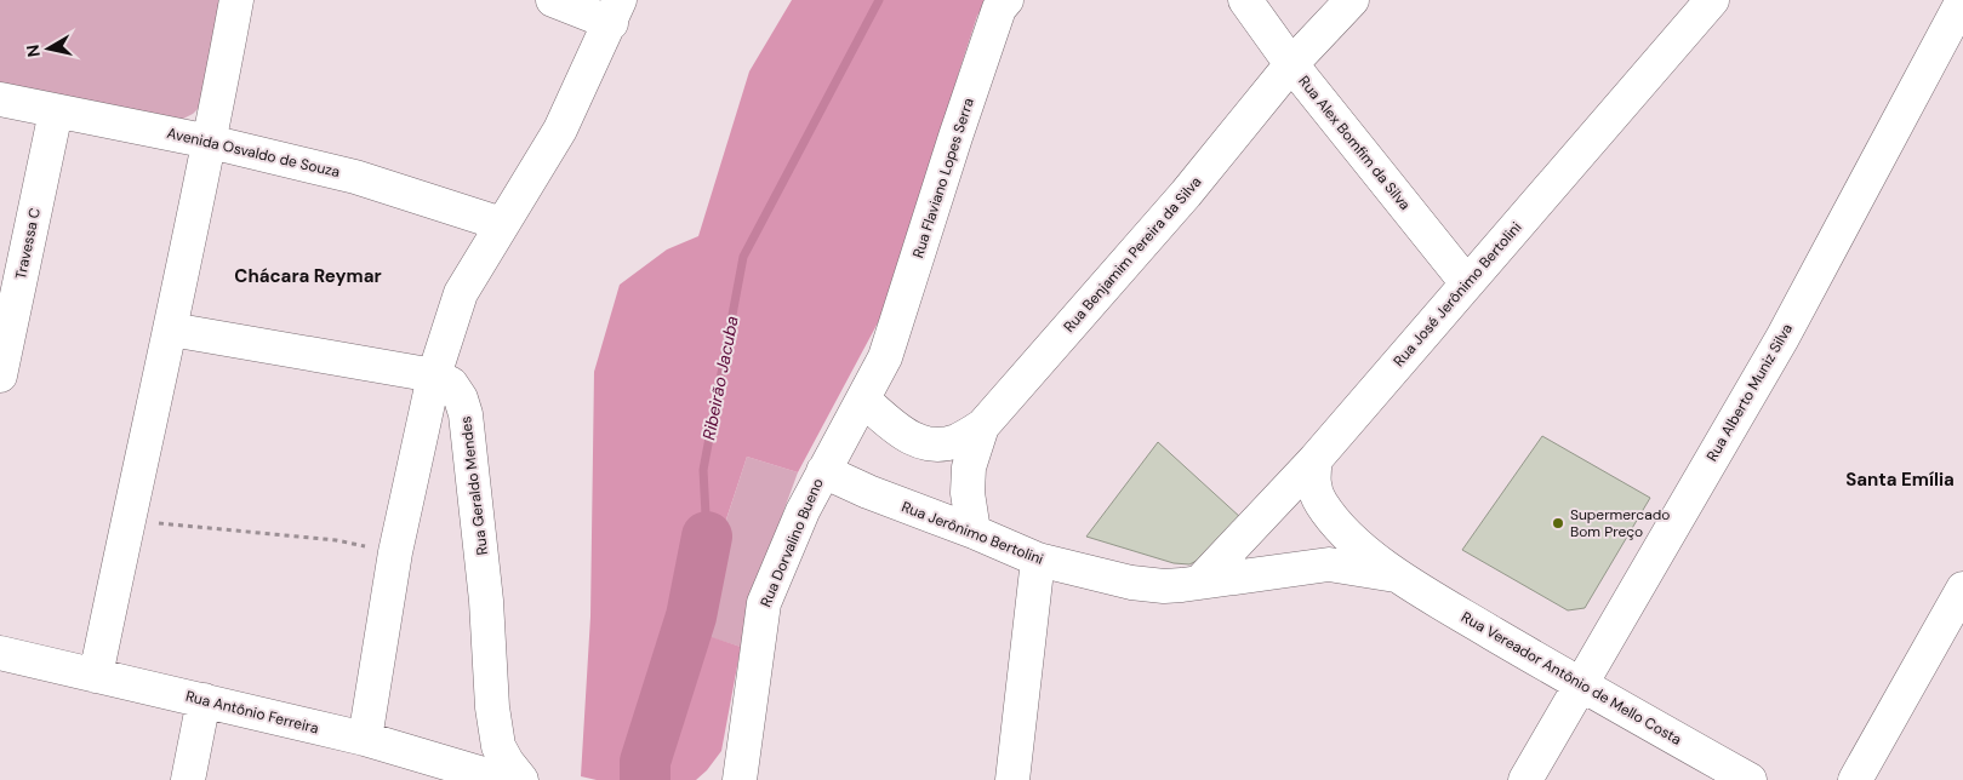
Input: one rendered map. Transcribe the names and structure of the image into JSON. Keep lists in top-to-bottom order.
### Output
{
  "streets": {
    "street": [
      "Rua Alex Bomfim da Silva",
      "Avenida Osvaldo de Souza",
      "Rua Flaviano Lopes Serra",
      "Travessa C",
      "Rua Benjamim Pereira da Silva",
      "Rua José Jerônimo Bertolini",
      "Rua Alberto Muniz Silva",
      "Rua Geraldo Mendes",
      "Rua Jerônimo Bertolini",
      "Rua Dorvalino Bueno",
      "Rua Vereador Antônio de Mello Costa",
      "Rua Antônio Ferreira"
    ]
  },
  "crossings": [
    ["Rua Alex Bomfim da Silva", "Rua Benjamim Pereira da Silva"],
    ["Rua Alex Bomfim da Silva", "Rua José Jerônimo Bertolini"],
    ["Avenida Osvaldo de Souza", "Travessa C"],
    ["Rua Flaviano Lopes Serra", "Rua Dorvalino Bueno"],
    ["Rua Benjamim Pereira da Silva", "Rua Jerônimo Bertolini"],
    ["Rua José Jerônimo Bertolini", "Rua Jerônimo Bertolini"],
    ["Rua José Jerônimo Bertolini", "Rua Vereador Antônio de Mello Costa"],
    ["Rua Alberto Muniz Silva", "Rua Vereador Antônio de Mello Costa"],
    ["Rua Jerônimo Bertolini", "Rua Dorvalino Bueno"],
    ["Rua Jerônimo Bertolini", "Rua Vereador Antônio de Mello Costa"]
  ],
  "districts": ["Chácara Reymar", "Santa Emília"],
  "water": ["Ribeirão Jacuba"],
  "places": ["Supermercado Bom Preço"],
  "north": "left"
}
